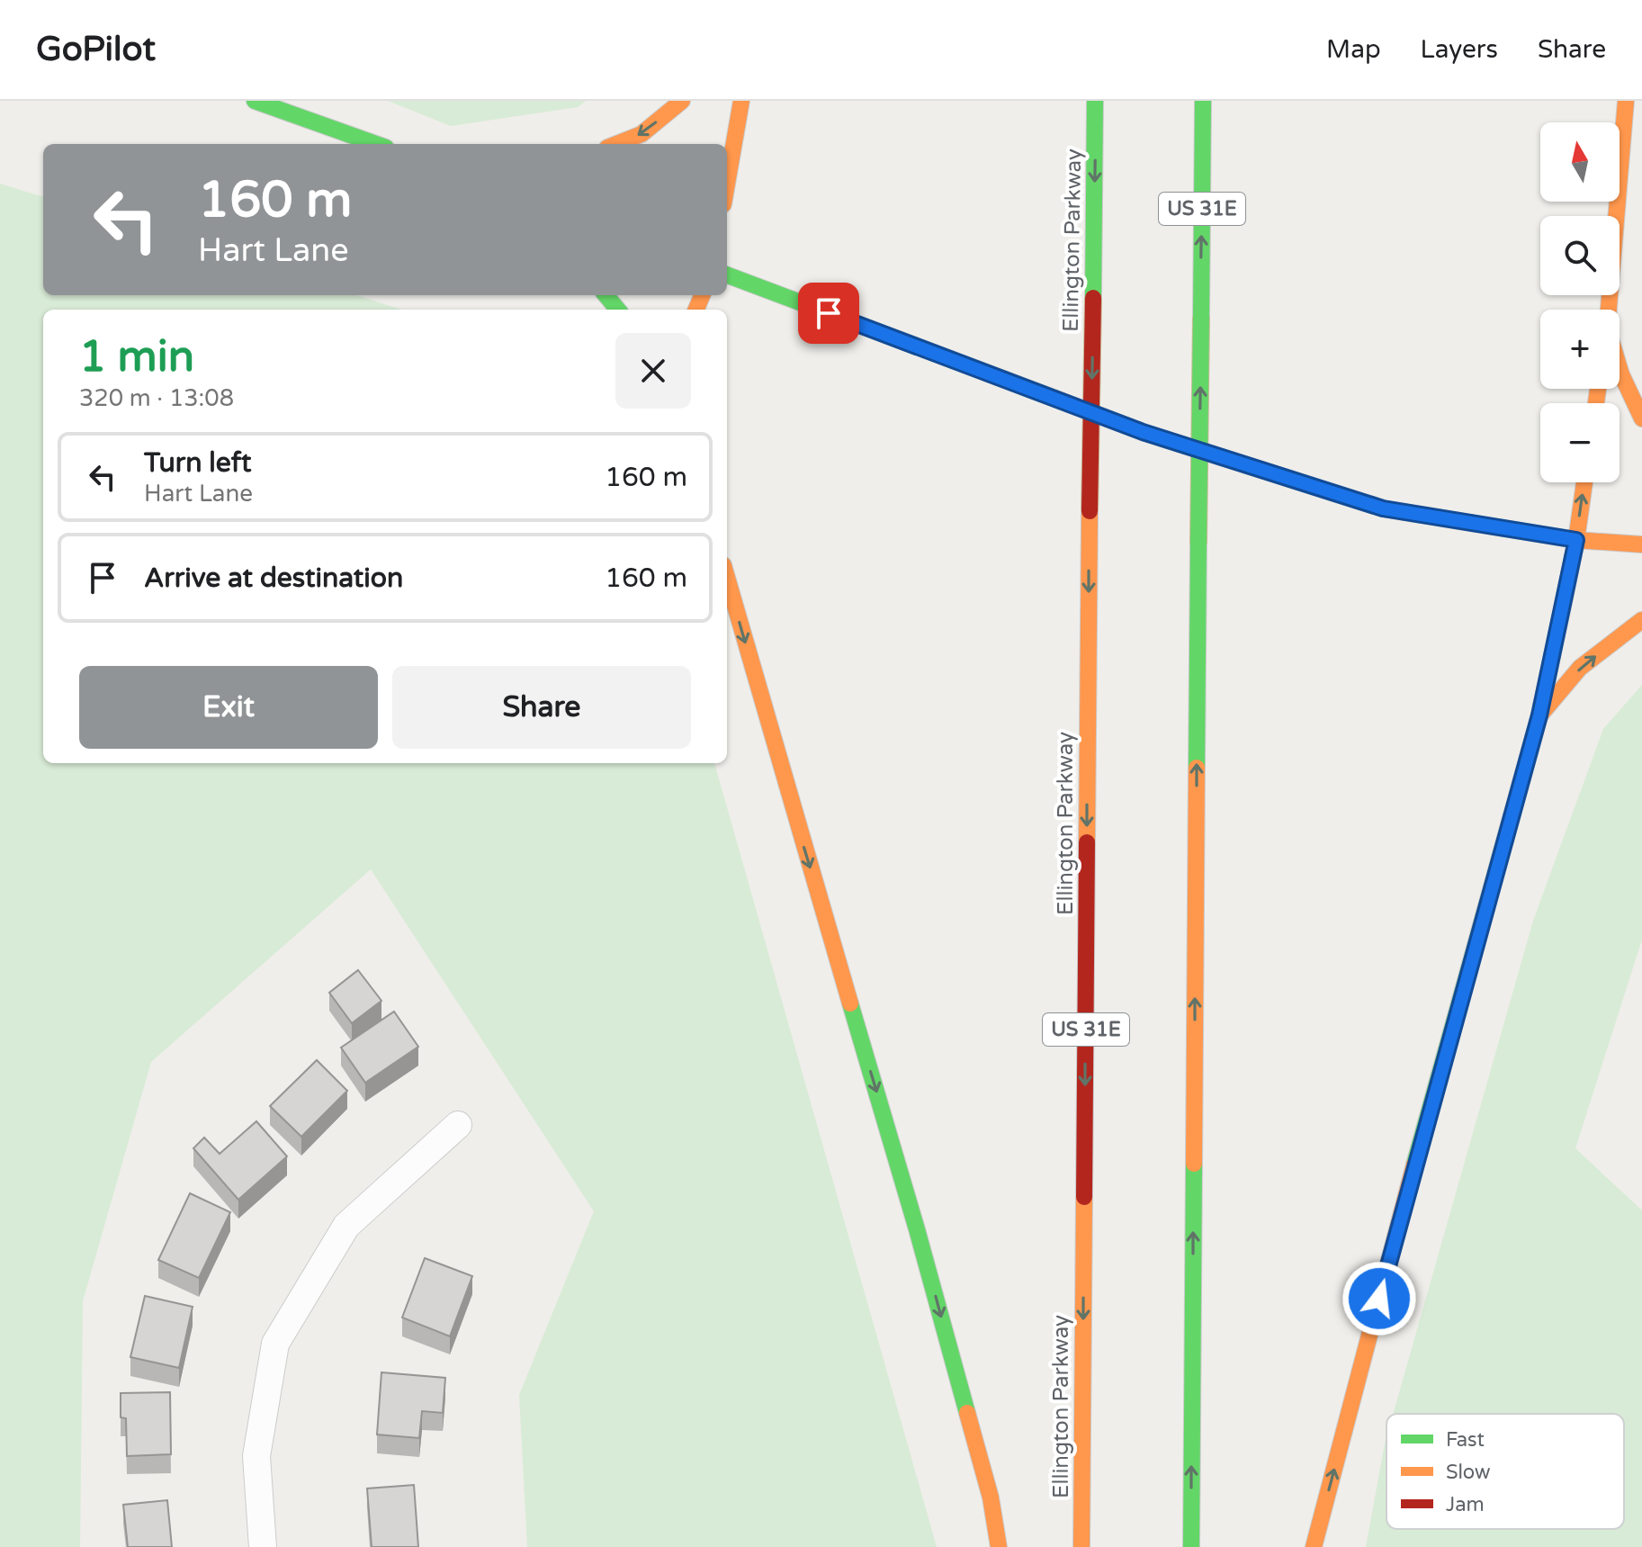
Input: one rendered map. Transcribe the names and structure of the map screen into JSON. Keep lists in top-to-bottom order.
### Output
{
  "streets": {
    "main road": ["US 31E", "Ellington Parkway"]
  },
  "legend": ["Fast", "Slow", "Jam"],
  "north": "top",
  "page": {
    "header": "GoPilot",
    "nav": ["Map", "Layers", "Share"],
    "map_buttons": ["+", "−"],
    "turn": ["160 m", "Hart Lane"],
    "heading": ["1 min", "320 m · 13:08"],
    "list": [
      {
        "name": "Turn left",
        "note": "Hart Lane",
        "value": "160 m"
      },
      {
        "name": "Arrive at destination",
        "value": "160 m"
      }
    ],
    "buttons": ["Exit", "Share"]
  }
}
